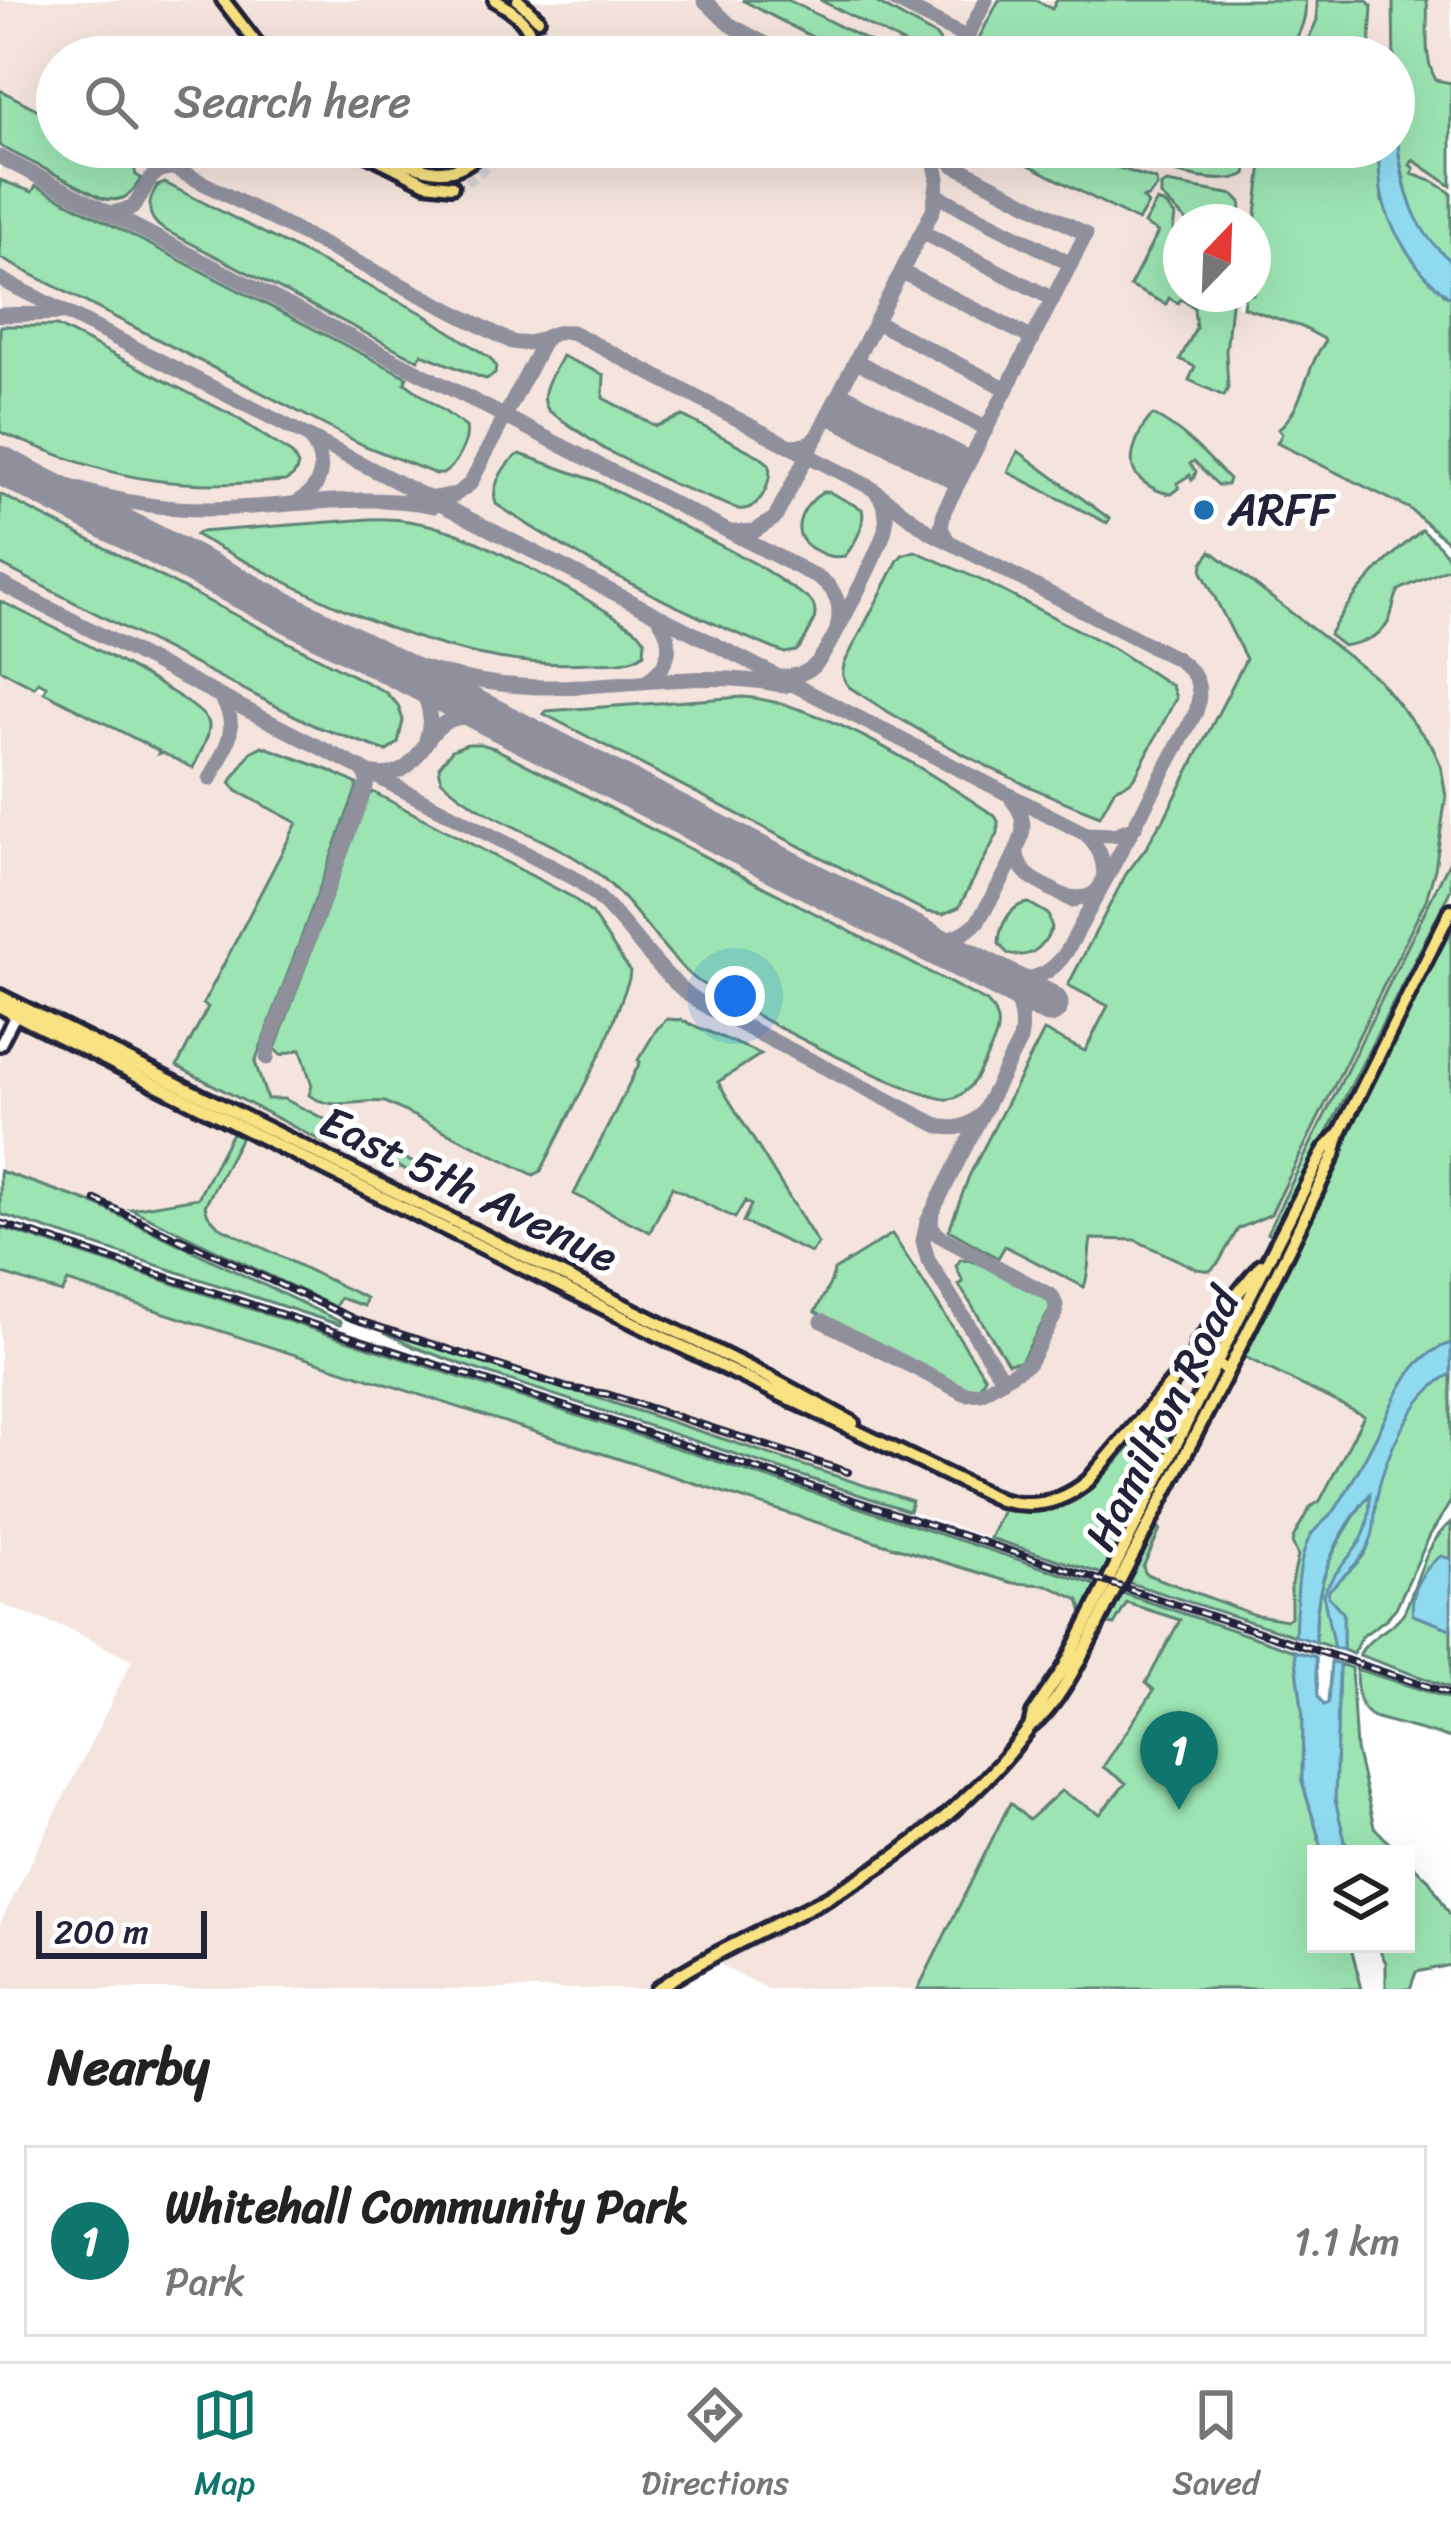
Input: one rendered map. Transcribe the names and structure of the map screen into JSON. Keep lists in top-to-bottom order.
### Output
{
  "streets": {
    "main road": ["East 5th Avenue", "Hamilton Road"]
  },
  "crossings": [
    ["East 5th Avenue", "Hamilton Road"]
  ],
  "places": ["ARFF"],
  "scale_bar": "200 m",
  "north": "top right",
  "page": {
    "search": "Search here",
    "pins": "1",
    "scale": "200 m",
    "heading": "Nearby",
    "list": [
      {
        "mark": "1",
        "name": "Whitehall Community Park",
        "note": "Park",
        "value": "1.1 km"
      }
    ],
    "nav": ["Map", "Directions", "Saved"]
  }
}
